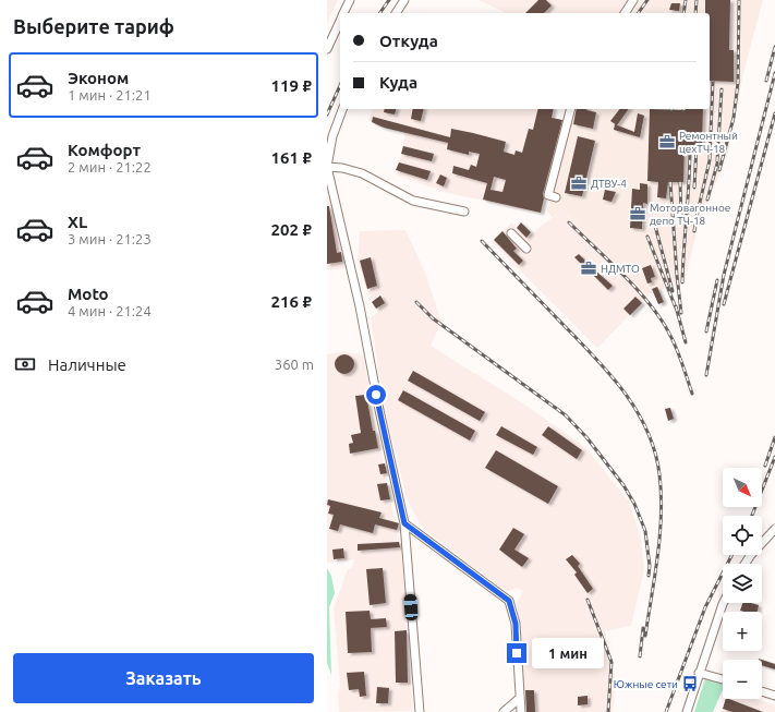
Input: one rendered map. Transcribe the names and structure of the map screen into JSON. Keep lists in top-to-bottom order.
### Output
{
  "places": {
    "office": [
      "Ремонтный цехТЧ-18",
      "ДТВУ-4",
      "Моторвагонное депо ТЧ-18",
      "НДМТО"
    ],
    "bus stop": ["Южные сети"]
  },
  "north": "bottom right",
  "page": {
    "heading": "Выберите тариф",
    "banner": ["Откуда", "Куда"],
    "list": [
      {
        "name": "Эконом",
        "note": "1 мин · 21:21",
        "value": "119 ₽"
      },
      {
        "name": "Комфорт",
        "note": "2 мин · 21:22",
        "value": "161 ₽"
      },
      {
        "name": "XL",
        "note": "3 мин · 21:23",
        "value": "202 ₽"
      },
      {
        "name": "Moto",
        "note": "4 мин · 21:24",
        "value": "216 ₽"
      }
    ],
    "pay": ["Наличные", "360 m"],
    "map_buttons": ["+", "−"],
    "bubble": "1 мин",
    "buttons": "Заказать"
  }
}
